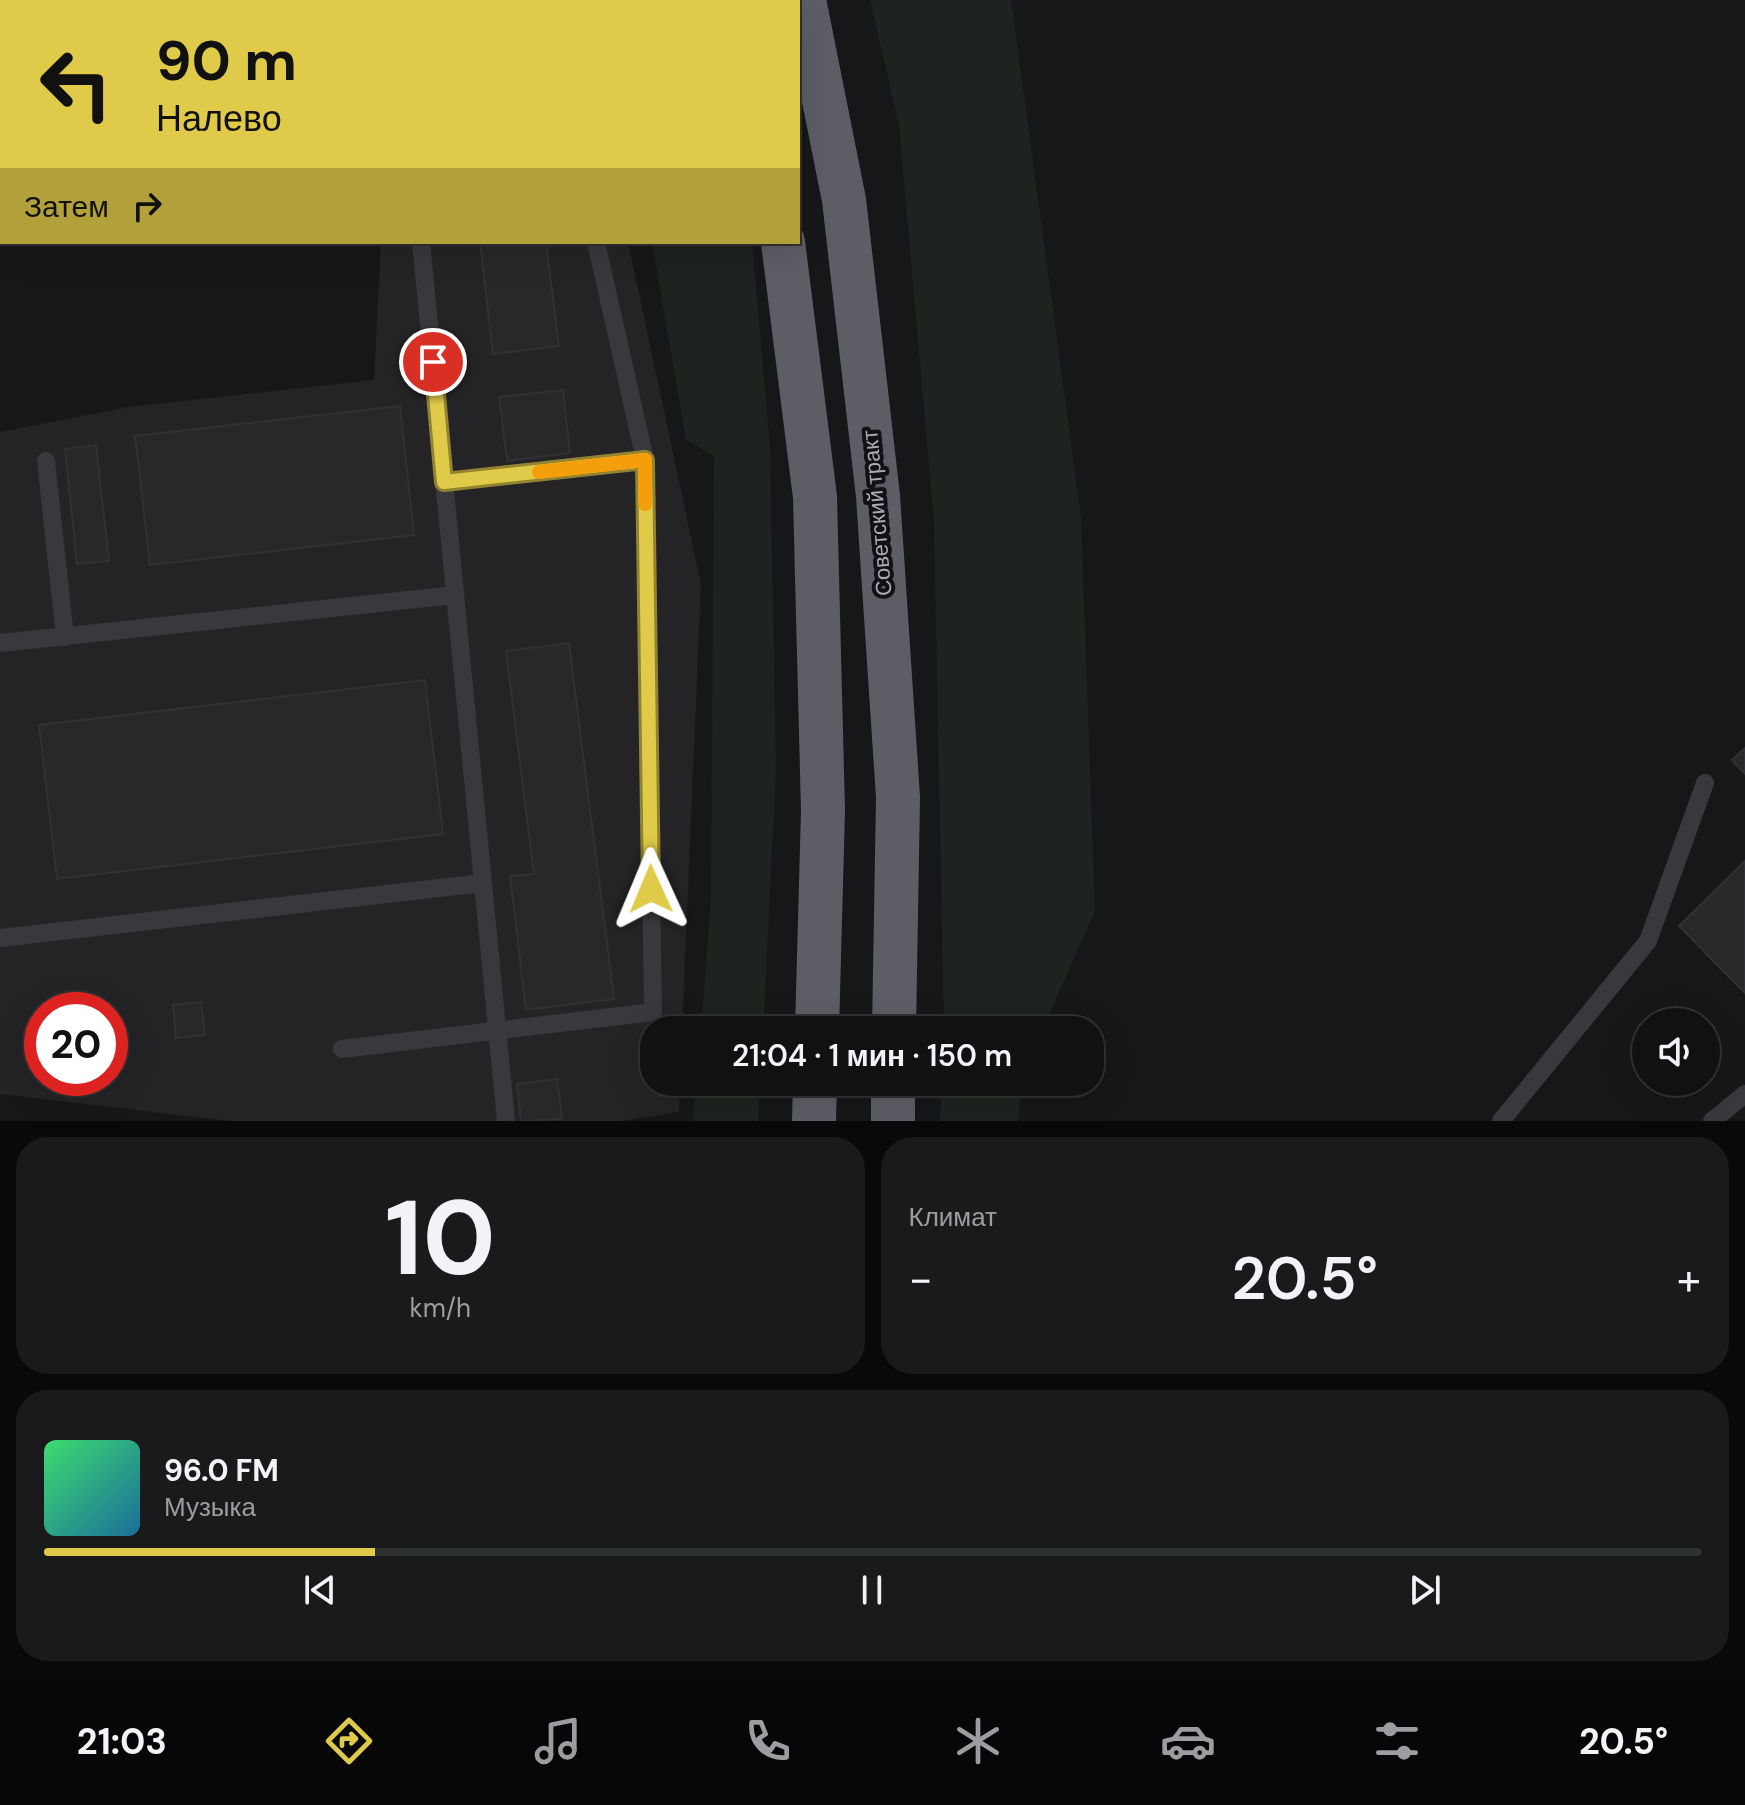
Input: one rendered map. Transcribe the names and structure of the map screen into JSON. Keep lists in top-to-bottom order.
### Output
{
  "streets": {
    "highway": ["Советский тракт"]
  },
  "page": {
    "turn": ["90 m", "Налево"],
    "then": "Затем",
    "limit": "20",
    "trip": "21:04 · 1 мин · 150 m",
    "tile": [
      ["10", "km/h"],
      "Климат"
    ],
    "heat": ["−", "20.5°", "+"],
    "song": ["96.0 FM", "Музыка"],
    "tabs": ["21:03", "20.5°"]
  }
}
